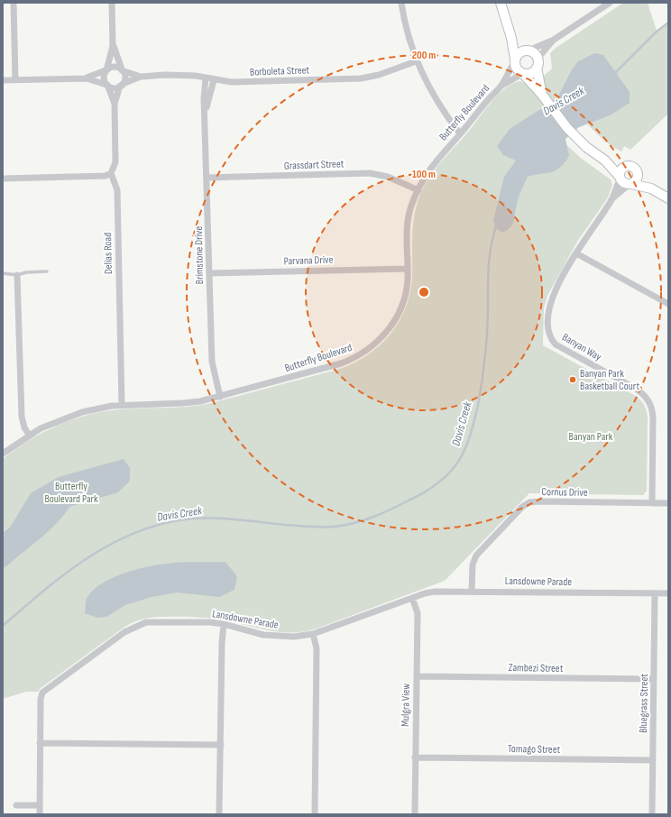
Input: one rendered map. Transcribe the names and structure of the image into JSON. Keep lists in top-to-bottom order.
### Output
{
  "streets": {
    "street": [
      "Borboleta Street",
      "Butterfly Boulevard",
      "Grassdart Street",
      "Delias Road",
      "Brimstone Drive",
      "Parvana Drive",
      "Banyan Way",
      "Cornus Drive",
      "Lansdowne Parade",
      "Zambezi Street",
      "Bluegrass Street",
      "Mulgra View",
      "Tomago Street"
    ]
  },
  "crossings": [
    ["Borboleta Street", "Brimstone Drive"],
    ["Butterfly Boulevard", "Grassdart Street"],
    ["Butterfly Boulevard", "Delias Road"],
    ["Butterfly Boulevard", "Brimstone Drive"],
    ["Butterfly Boulevard", "Parvana Drive"],
    ["Grassdart Street", "Brimstone Drive"],
    ["Brimstone Drive", "Parvana Drive"],
    ["Banyan Way", "Cornus Drive"],
    ["Cornus Drive", "Lansdowne Parade"],
    ["Lansdowne Parade", "Bluegrass Street"],
    ["Lansdowne Parade", "Mulgra View"],
    ["Zambezi Street", "Bluegrass Street"],
    ["Zambezi Street", "Mulgra View"],
    ["Bluegrass Street", "Tomago Street"],
    ["Mulgra View", "Tomago Street"]
  ],
  "water": ["Davis Creek"],
  "parks": ["Banyan Park", "Butterfly Boulevard Park"],
  "places": ["Banyan Park Basketball Court"],
  "rings": ["200 m", "100 m"]
}
